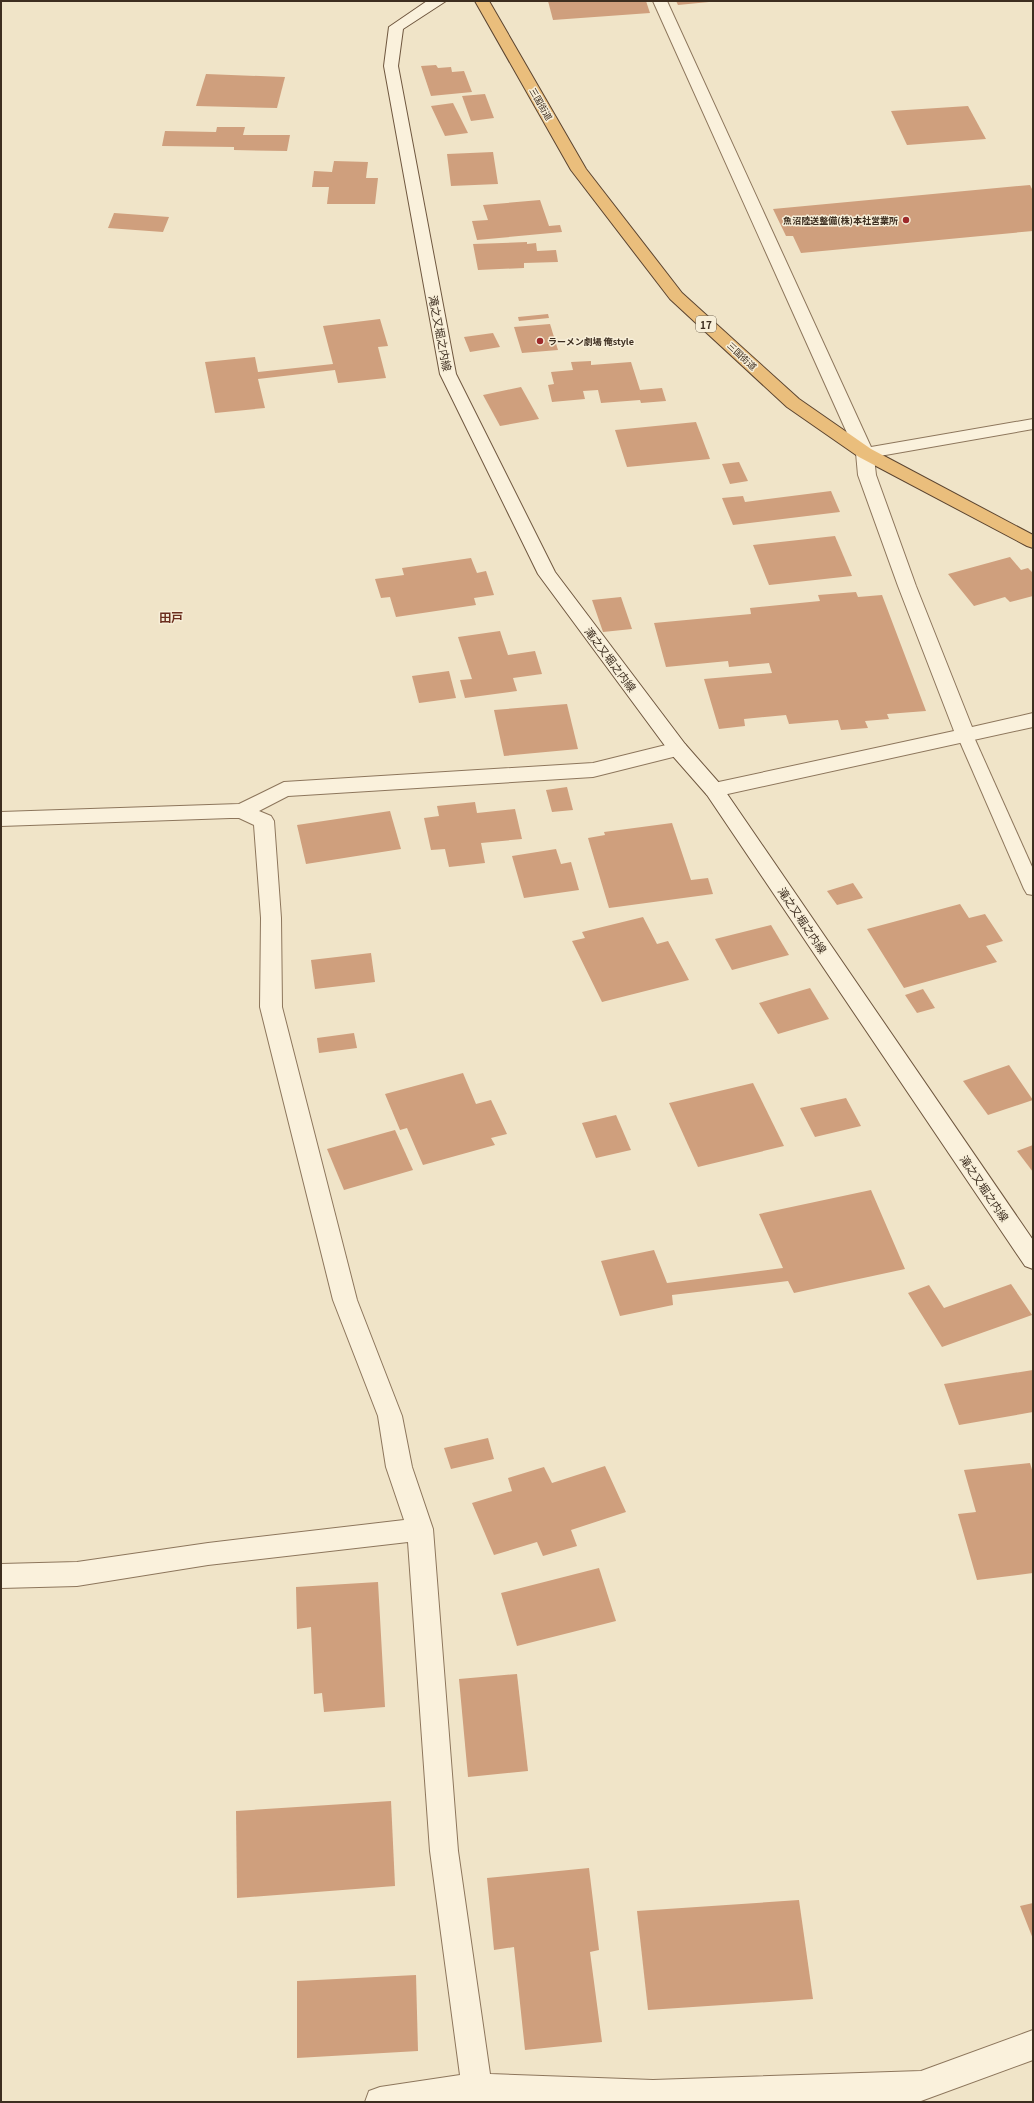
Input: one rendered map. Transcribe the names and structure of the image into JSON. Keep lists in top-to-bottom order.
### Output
{
  "streets": {
    "highway": ["三国街道", "17"],
    "street": ["滝之又堀之内線"]
  },
  "districts": ["田戸"],
  "places": ["魚沼陸送整備(株)本社営業所", "ラーメン劇場 俺style"]
}
